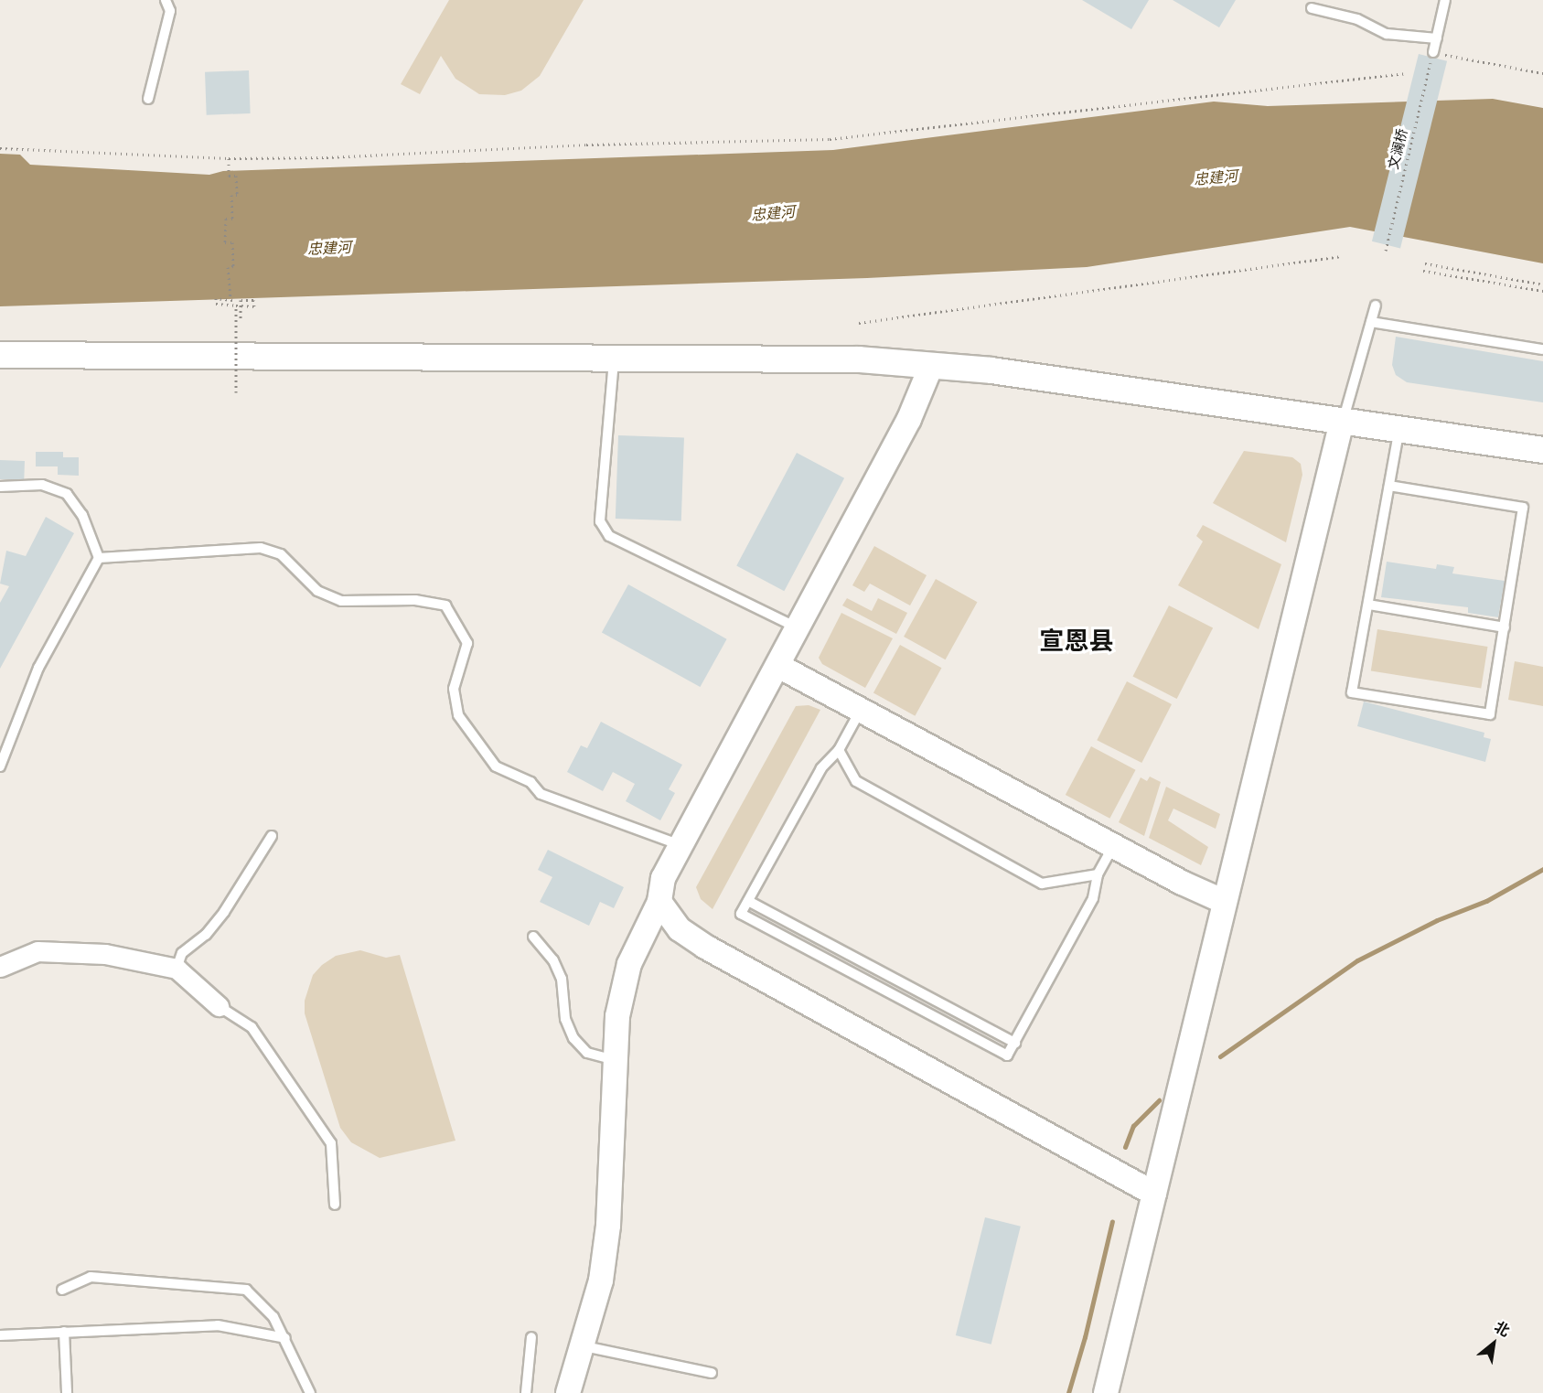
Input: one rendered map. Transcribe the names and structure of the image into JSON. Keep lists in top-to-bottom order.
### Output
{
  "streets": {
    "path": ["文澜桥"]
  },
  "districts": ["宣恩县"],
  "water": ["忠建河"],
  "north": "top right"
}
